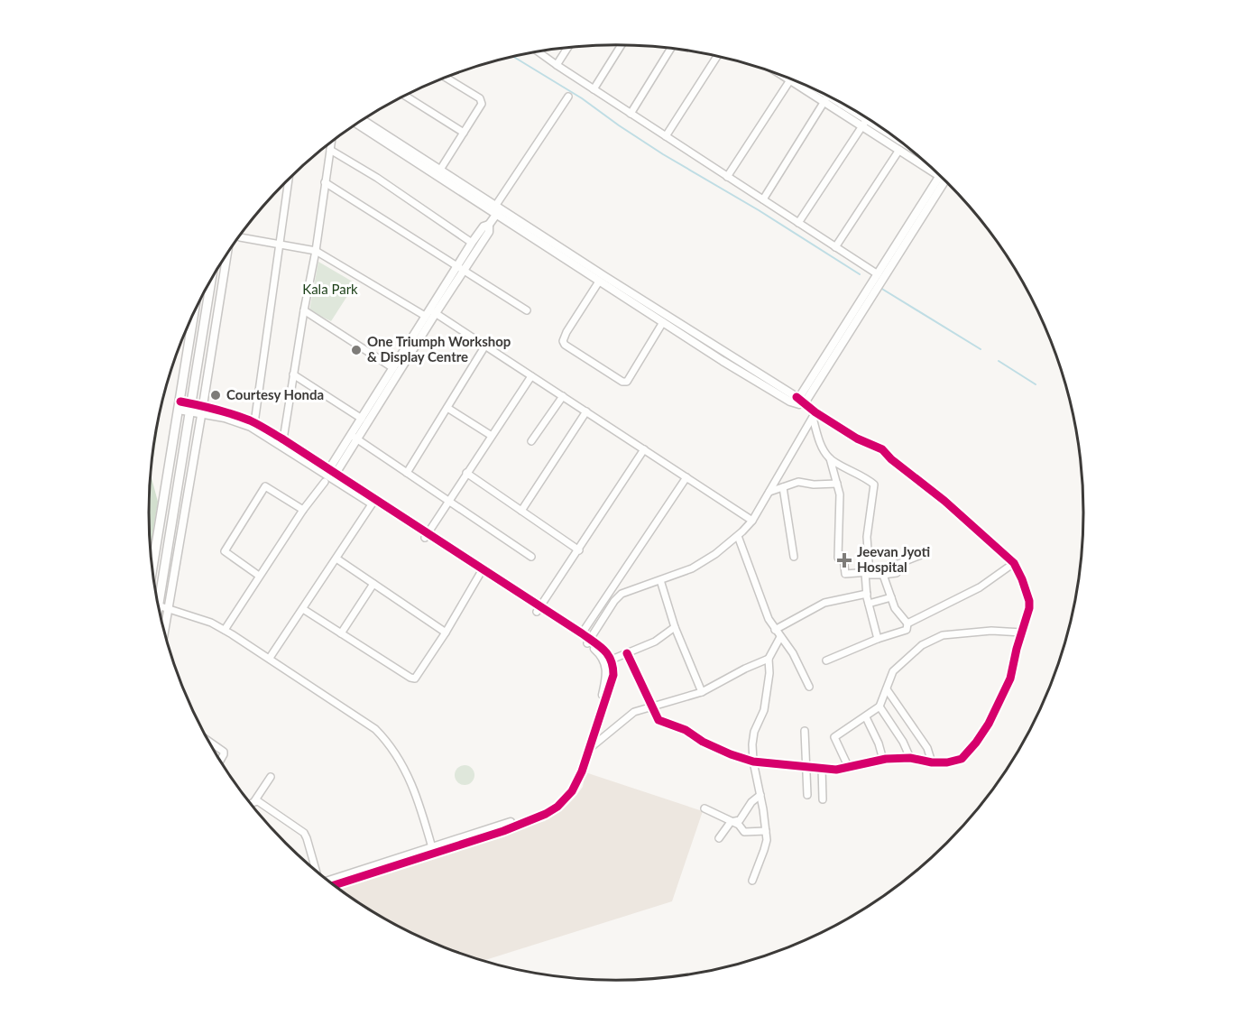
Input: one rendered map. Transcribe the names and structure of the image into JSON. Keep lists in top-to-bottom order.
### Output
{
  "parks": ["Kala Park"],
  "places": {
    "other": ["One Triumph Workshop & Display Centre", "Courtesy Honda"],
    "health": ["Jeevan Jyoti Hospital"]
  }
}
